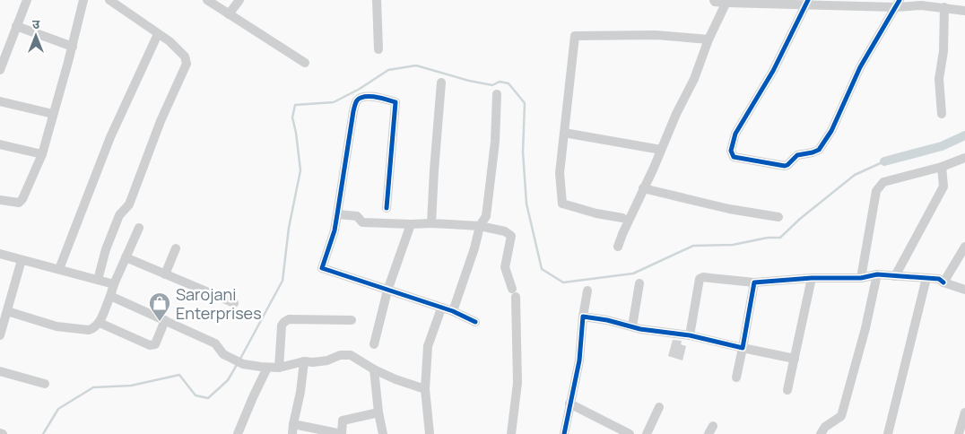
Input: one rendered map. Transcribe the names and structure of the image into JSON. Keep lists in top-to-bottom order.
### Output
{
  "places": {
    "shop": ["Sarojani Enterprises"]
  },
  "north": "top"
}
